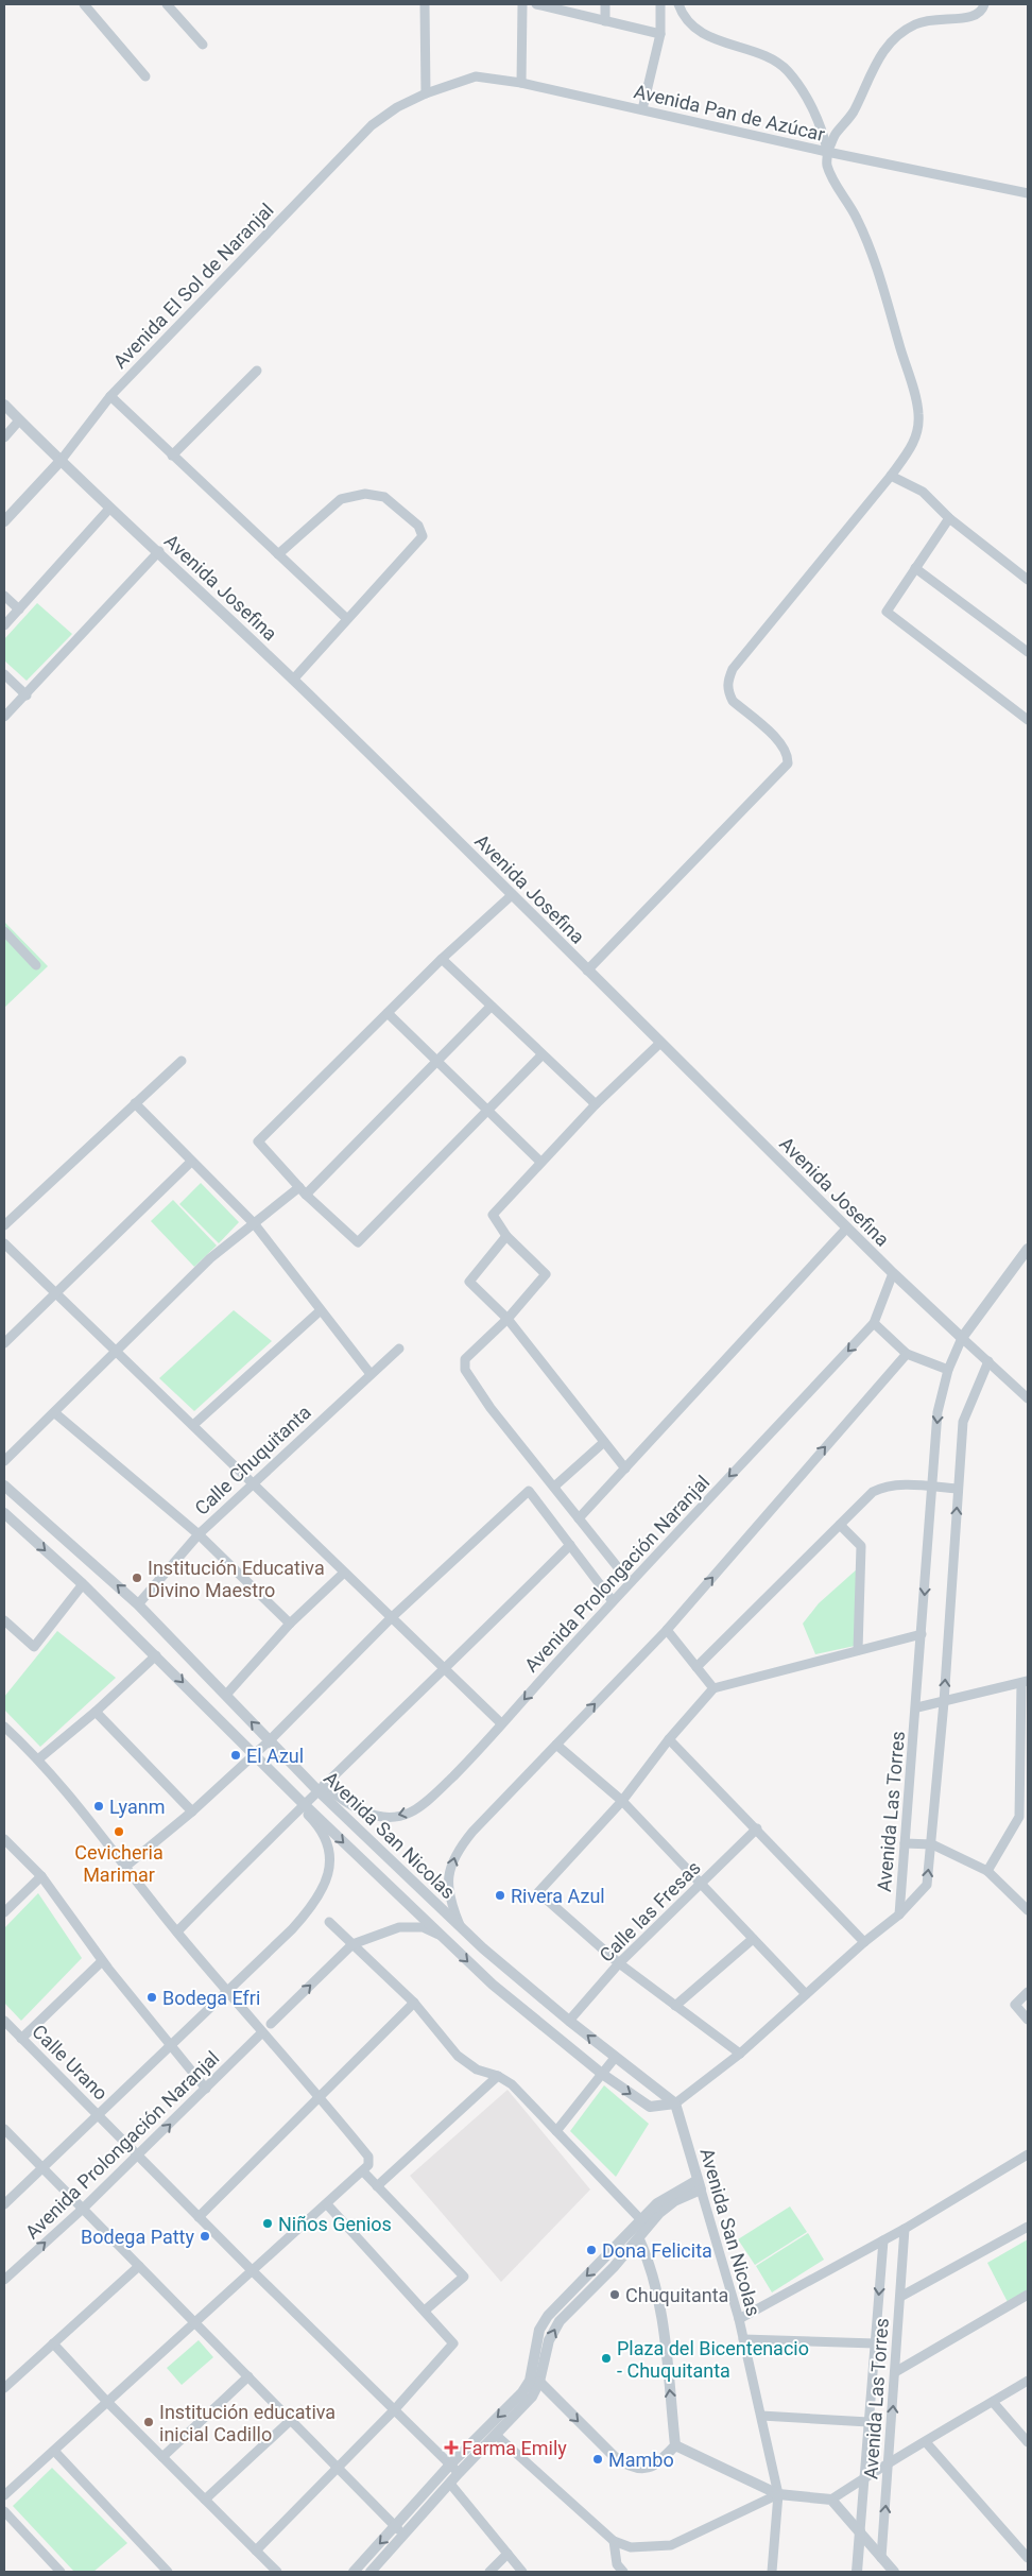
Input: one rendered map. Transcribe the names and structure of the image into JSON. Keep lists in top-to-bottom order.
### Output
{
  "streets": {
    "street": [
      "Avenida Pan de Azúcar",
      "Avenida El Sol de Naranjal",
      "Avenida Josefina",
      "Calle Chuquitanta",
      "Avenida Prolongación Naranjal",
      "Avenida Las Torres",
      "Avenida San Nicolas",
      "Calle las Fresas",
      "Calle Urano"
    ]
  },
  "crossings": [
    ["Avenida Pan de Azúcar", "Avenida El Sol de Naranjal"],
    ["Avenida El Sol de Naranjal", "Avenida Josefina"],
    ["Avenida Josefina", "Avenida Prolongación Naranjal"],
    ["Avenida Josefina", "Avenida Las Torres"],
    ["Calle Chuquitanta", "Avenida San Nicolas"],
    ["Avenida Prolongación Naranjal", "Avenida San Nicolas"],
    ["Avenida Prolongación Naranjal", "Calle Urano"],
    ["Avenida San Nicolas", "Calle las Fresas"]
  ],
  "places": {
    "other": [
      "Institución Educativa Divino Maestro",
      "El Azul",
      "Lyanm",
      "Cevicheria Marimar",
      "Rivera Azul",
      "Bodega Efri",
      "Niños Genios",
      "Bodega Patty",
      "Dona Felicita",
      "Chuquitanta",
      "Plaza del Bicentenacio - Chuquitanta",
      "Institución educativa inicial Cadillo",
      "Mambo"
    ],
    "health": ["Farma Emily"]
  }
}
